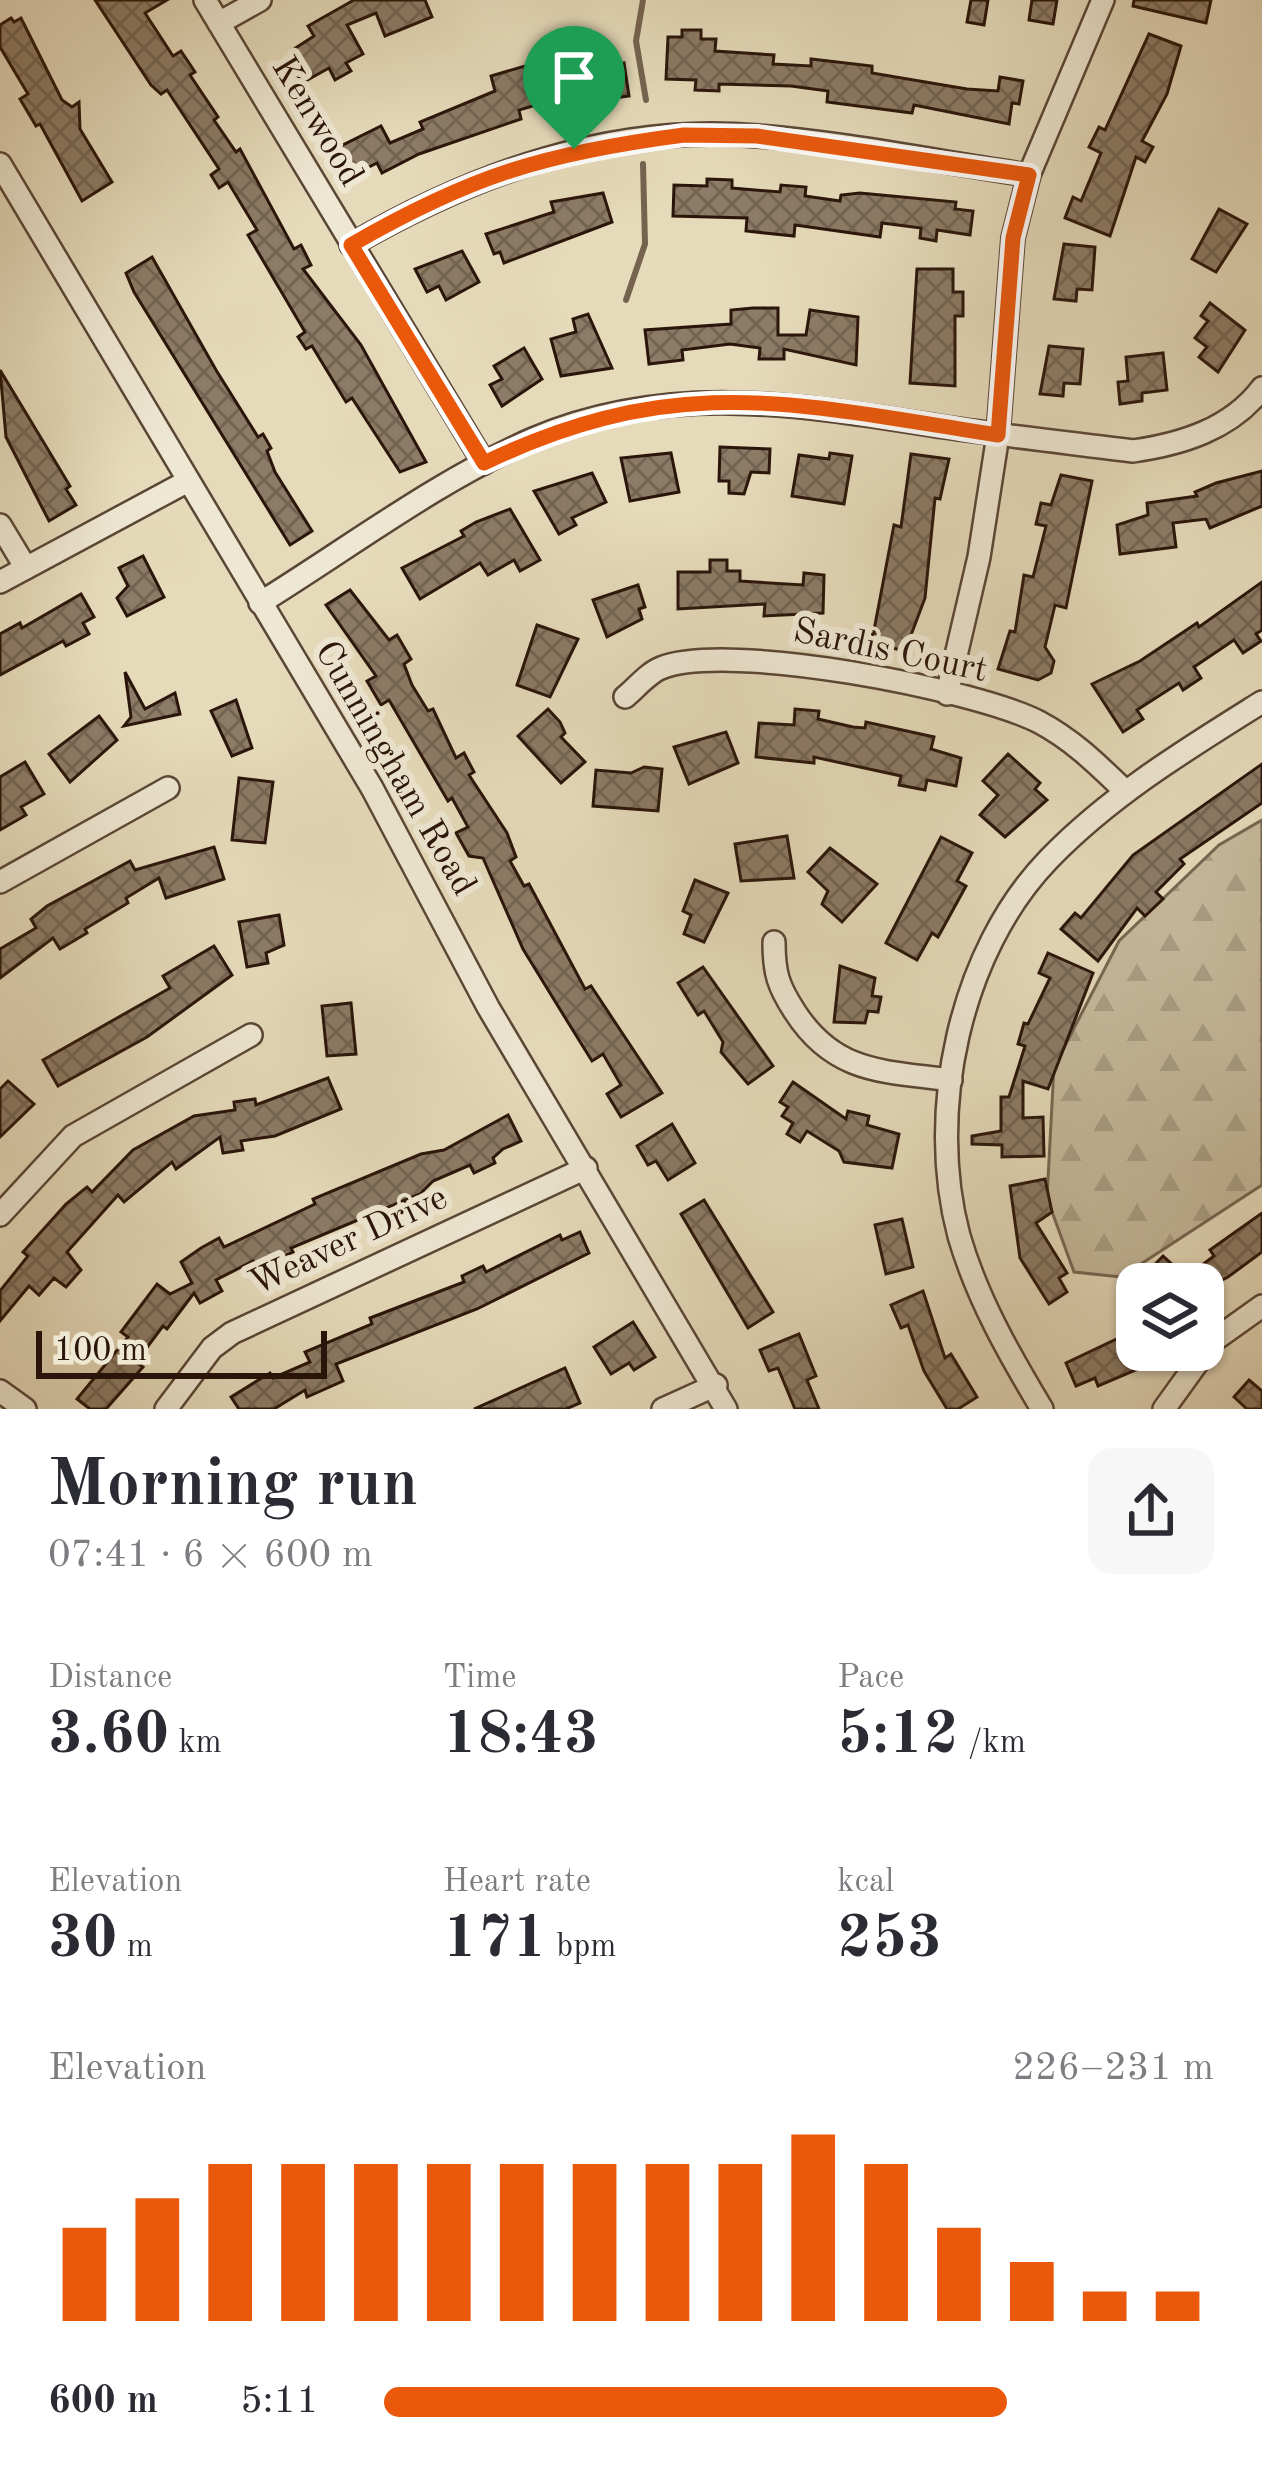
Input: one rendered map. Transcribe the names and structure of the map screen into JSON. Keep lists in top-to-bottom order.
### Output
{
  "streets": {
    "street": [
      "Kenwood",
      "Sardis Court",
      "Cunningham Road",
      "Weaver Drive"
    ]
  },
  "crossings": [
    ["Cunningham Road", "Weaver Drive"]
  ],
  "scale_bar": "100 m",
  "page": {
    "scale": "100 m",
    "heading": ["Morning run", "07:41 · 6 × 600 m"],
    "stats": [
      ["Distance", "3.60 km"],
      ["Time", "18:43"],
      ["Pace", "5:12 /km"],
      ["Elevation", "30 m"],
      ["Heart rate", "171 bpm"],
      ["kcal", "253"]
    ],
    "chart": ["Elevation", "226–231 m"],
    "list": [
      {
        "name": "600 m",
        "note": "5:11"
      }
    ]
  }
}
